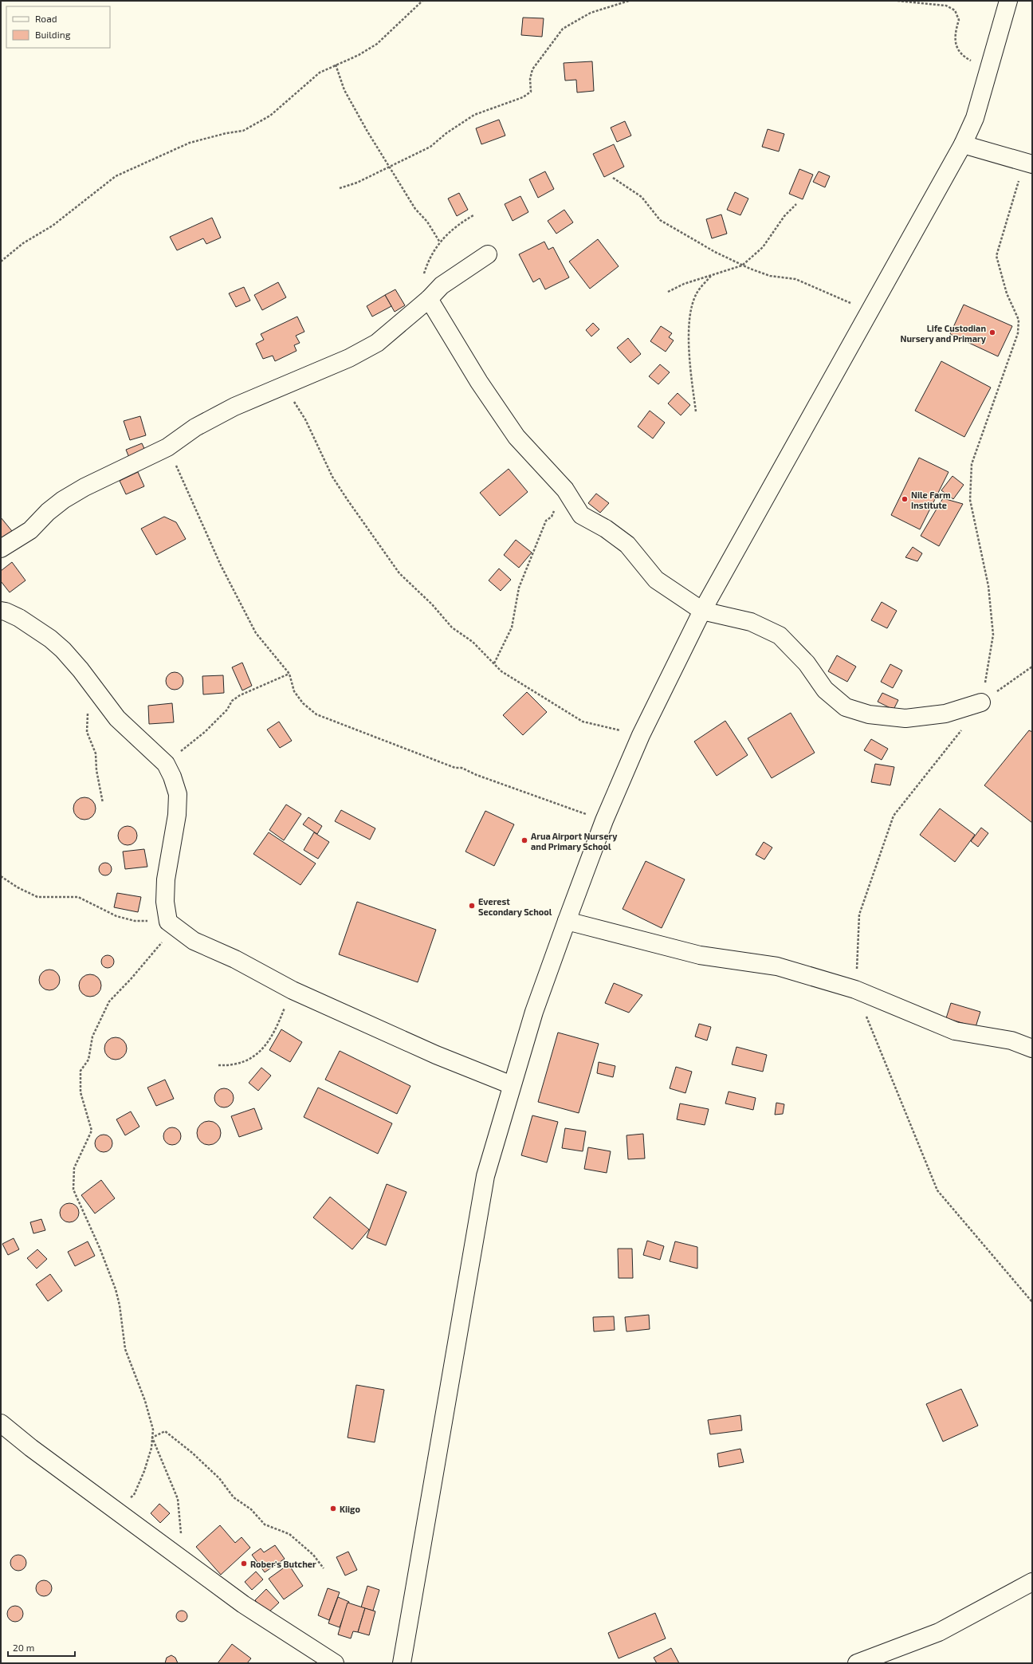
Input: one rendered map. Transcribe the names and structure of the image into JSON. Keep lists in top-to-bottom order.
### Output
{
  "places": [
    "Life Custodian Nursery and Primary",
    "Nile Farm Institute",
    "Arua Airport Nursery and Primary School",
    "Everest Secondary School",
    "Kiigo",
    "Rober's Butcher"
  ],
  "legend": ["Road", "Building"],
  "scale_bar": "20 m"
}
